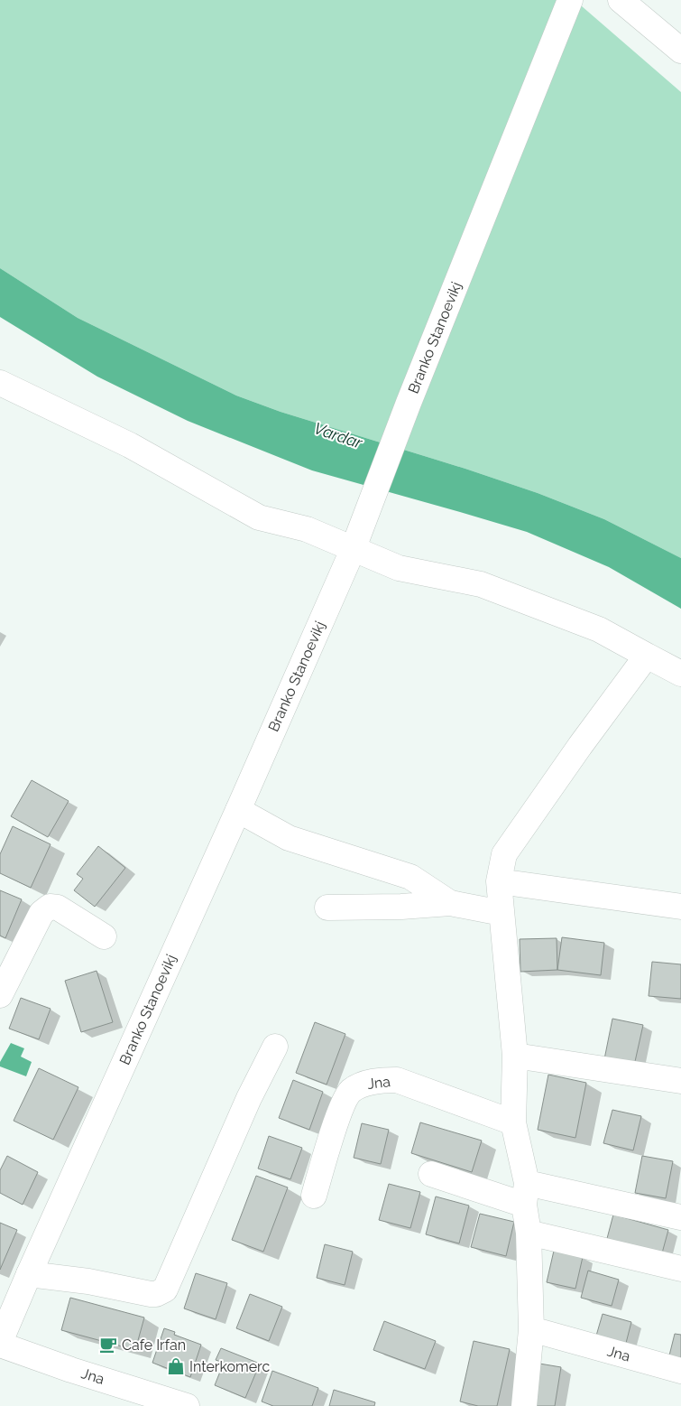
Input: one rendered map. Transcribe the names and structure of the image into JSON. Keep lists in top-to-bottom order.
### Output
{
  "streets": {
    "street": ["Branko Stanoevikj", "Jna"]
  },
  "crossings": [
    ["Branko Stanoevikj", "Jna"]
  ],
  "water": ["Vardar"],
  "places": {
    "cafe": ["Cafe Irfan"],
    "shop": ["Interkomerc"]
  }
}
